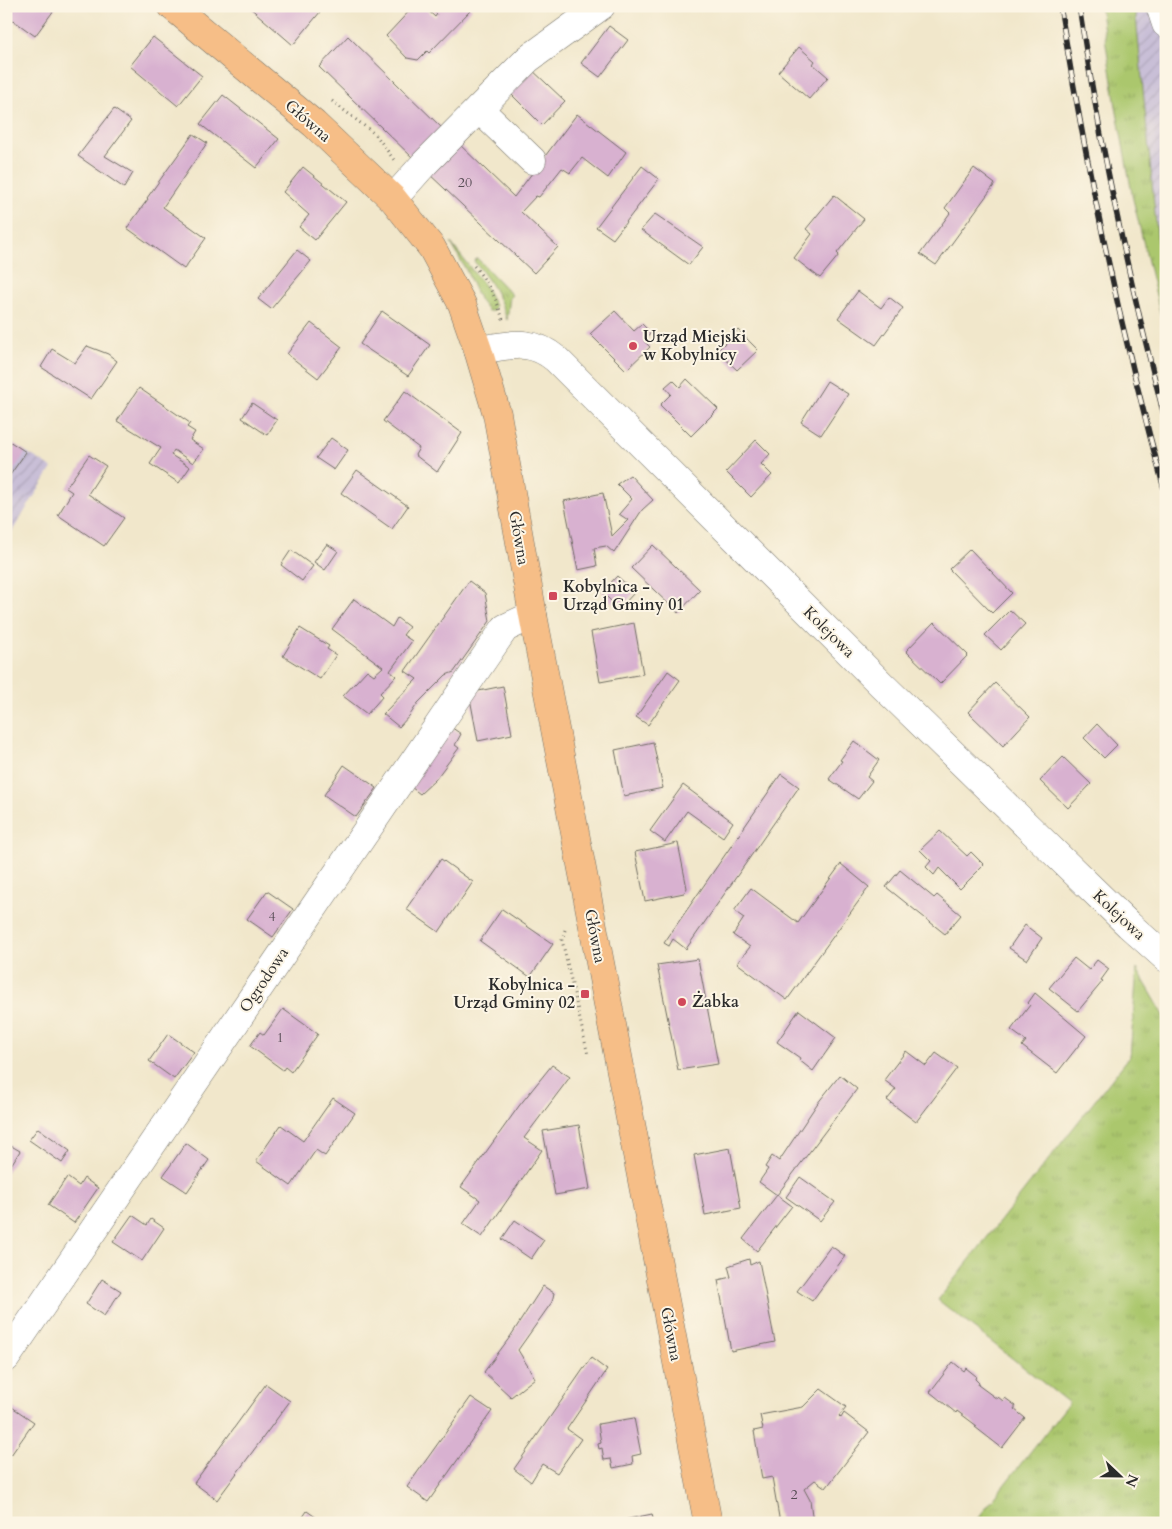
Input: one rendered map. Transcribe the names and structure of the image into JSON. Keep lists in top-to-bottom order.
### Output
{
  "streets": {
    "main road": ["Główna"],
    "street": ["Kolejowa", "Ogrodowa"]
  },
  "crossings": [
    ["Główna", "Kolejowa"],
    ["Główna", "Ogrodowa"]
  ],
  "places": {
    "other": ["Urząd Miejski w Kobylnicy", "Żabka"],
    "transit": ["Kobylnica - Urząd Gminy 01", "Kobylnica - Urząd Gminy 02"]
  },
  "house_numbers": [
    "20",
    "4",
    "1",
    "2"
  ],
  "north": "right"
}
